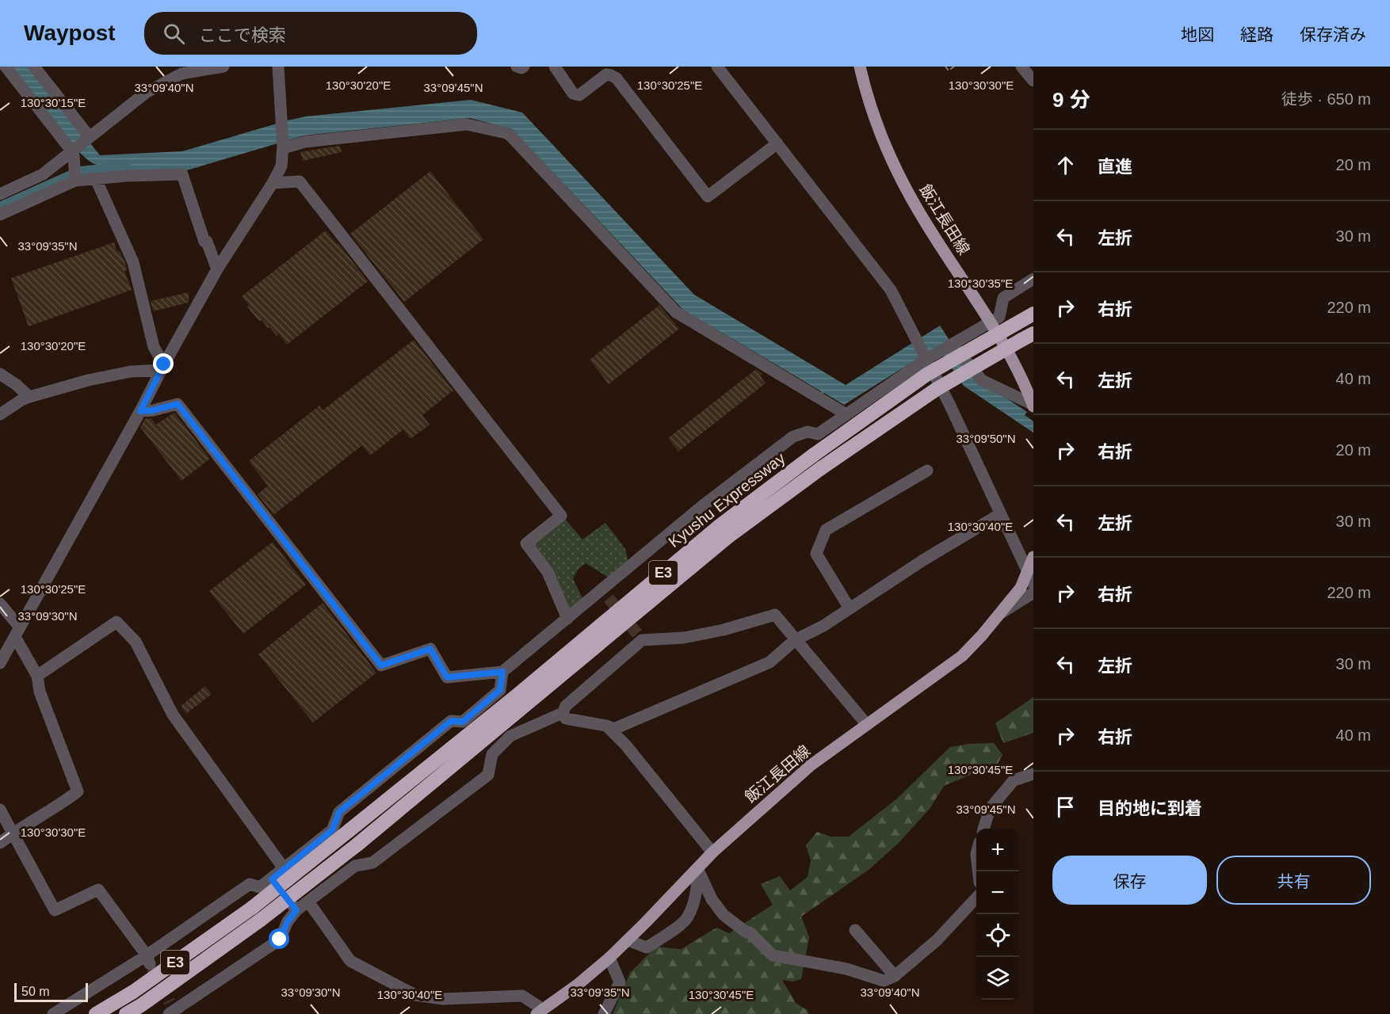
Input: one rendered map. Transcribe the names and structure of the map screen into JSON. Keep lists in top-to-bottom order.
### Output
{
  "streets": {
    "highway": ["Kyushu Expressway", "E3"],
    "main road": ["飯江長田線"]
  },
  "scale_bar": "50 m",
  "page": {
    "header": "Waypost",
    "search": "ここで検索",
    "nav": ["地図", "経路", "保存済み"],
    "heading": ["9 分", "徒歩 · 650 m"],
    "list": [
      ["直進", "20 m"],
      ["左折", "30 m"],
      ["右折", "220 m"],
      ["左折", "40 m"],
      ["右折", "20 m"],
      ["左折", "30 m"],
      ["右折", "220 m"],
      ["左折", "30 m"],
      ["右折", "40 m"],
      "目的地に到着"
    ],
    "map_buttons": ["+", "−"],
    "buttons": ["保存", "共有"],
    "scale": "50 m"
  },
  "coordinates": [
    "130°30'20\"E",
    "130°30'25\"E",
    "130°30'30\"E",
    "33°09'40\"N",
    "33°09'45\"N",
    "130°30'15\"E",
    "33°09'35\"N",
    "130°30'35\"E",
    "33°09'50\"N",
    "130°30'40\"E",
    "33°09'30\"N",
    "130°30'45\"E"
  ]
}
